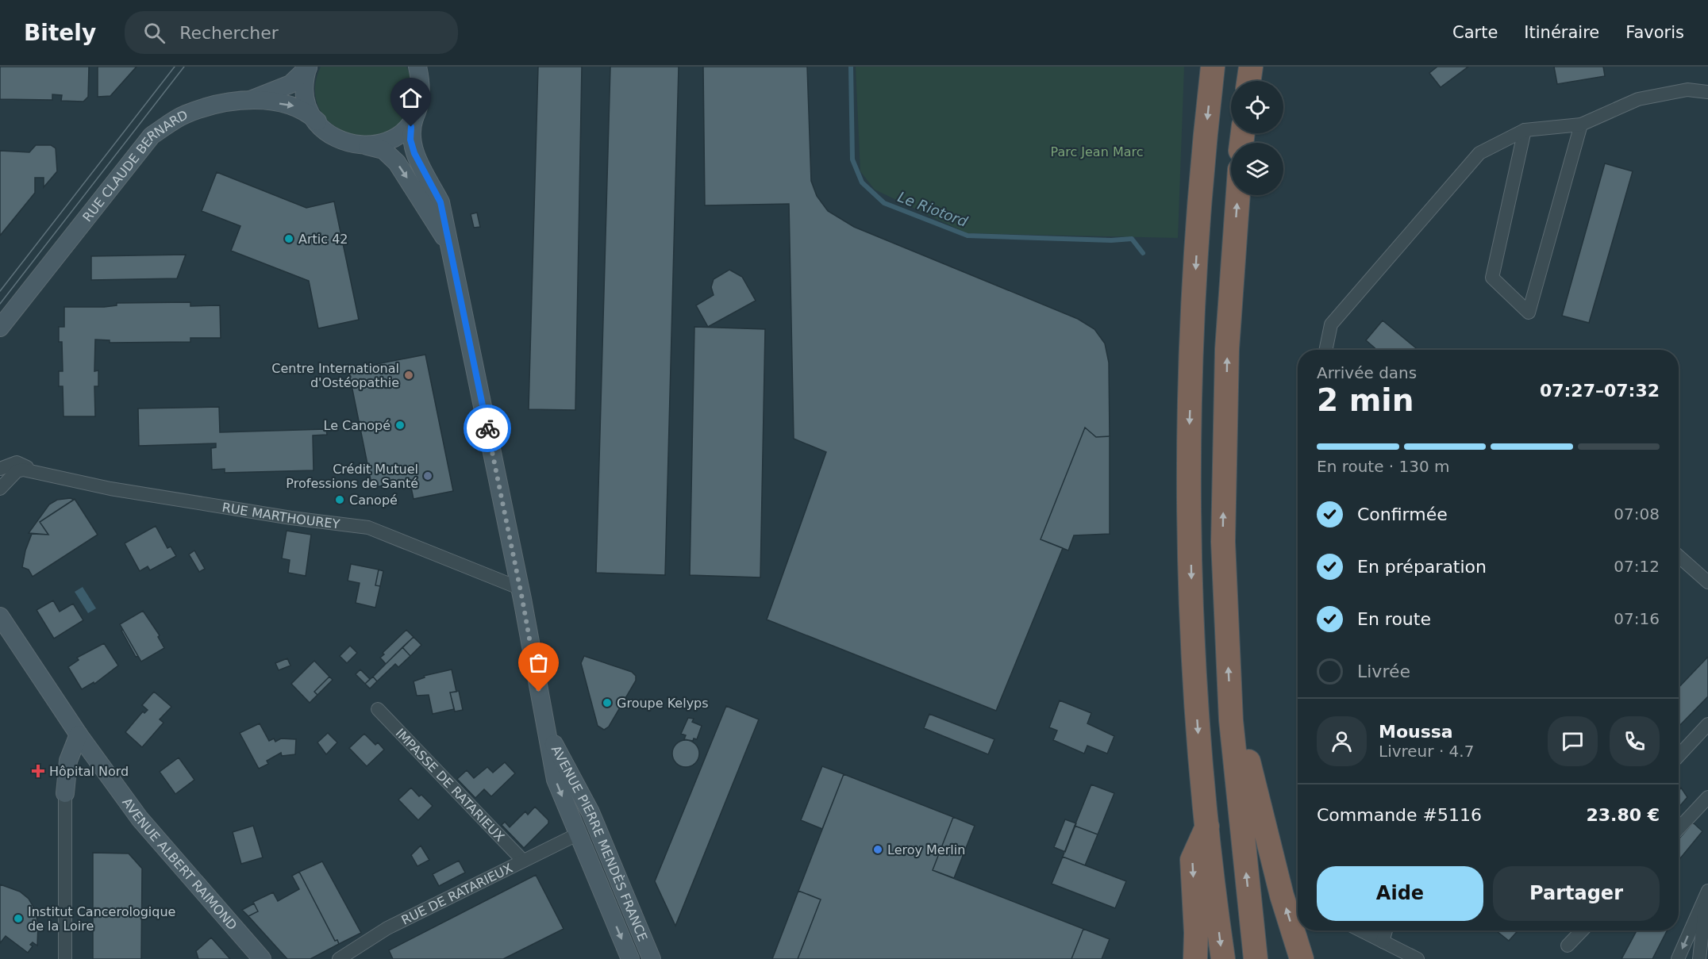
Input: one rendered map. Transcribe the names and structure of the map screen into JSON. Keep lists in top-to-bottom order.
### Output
{
  "streets": {
    "main road": ["RUE CLAUDE BERNARD", "AVENUE PIERRE MENDÈS FRANCE", "AVENUE ALBERT RAIMOND"],
    "street": ["RUE MARTHOUREY", "IMPASSE DE RATARIEUX", "RUE DE RATARIEUX"]
  },
  "crossings": [
    ["RUE CLAUDE BERNARD", "AVENUE PIERRE MENDÈS FRANCE"],
    ["RUE MARTHOUREY", "AVENUE PIERRE MENDÈS FRANCE"],
    ["IMPASSE DE RATARIEUX", "RUE DE RATARIEUX"],
    ["AVENUE PIERRE MENDÈS FRANCE", "RUE DE RATARIEUX"]
  ],
  "water": ["Le Riotord"],
  "parks": ["Parc Jean Marc"],
  "places": {
    "other": [
      "Artic 42",
      "Centre International d'Ostéopathie",
      "Le Canopé",
      "Crédit Mutuel Professions de Santé",
      "Canopé",
      "Groupe Kelyps",
      "Leroy Merlin",
      "Institut Cancerologique de la Loire"
    ],
    "health": ["Hôpital Nord"]
  },
  "page": {
    "header": "Bitely",
    "search": "Rechercher",
    "nav": ["Carte", "Itinéraire", "Favoris"],
    "heading": ["2 min", "Arrivée dans", "07:27–07:32"],
    "panel": [
      "Moussa",
      "Livreur · 4.7",
      "Commande #5116",
      "23.80 €"
    ],
    "bar": "En route · 130 m",
    "list": [
      ["Confirmée", "07:08"],
      ["En préparation", "07:12"],
      ["En route", "07:16"],
      "Livrée"
    ],
    "buttons": ["Aide", "Partager"]
  }
}
